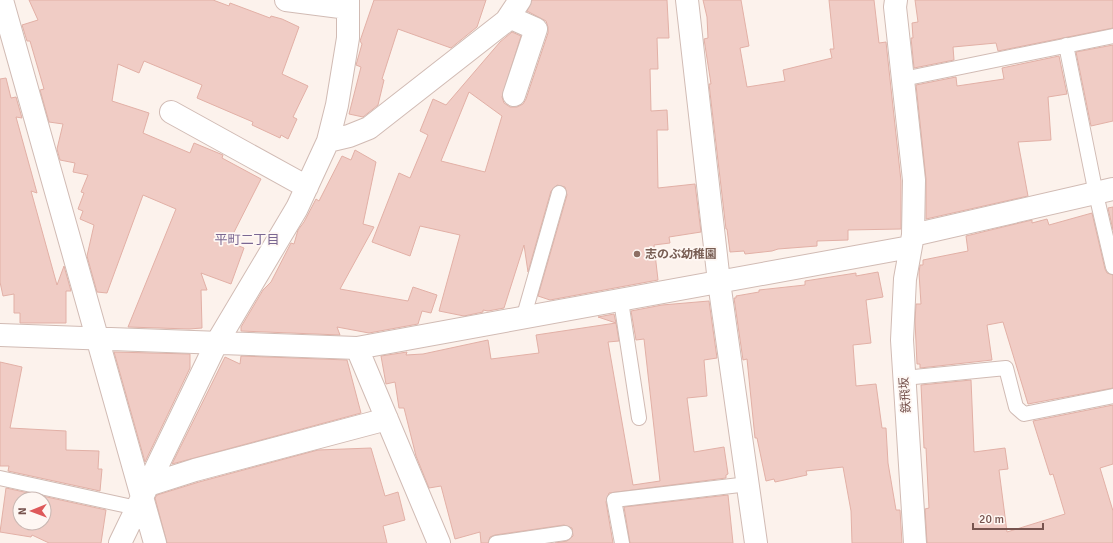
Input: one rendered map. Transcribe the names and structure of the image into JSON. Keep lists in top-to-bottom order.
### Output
{
  "streets": {
    "street": ["鉄飛坂"]
  },
  "districts": ["平町二丁目"],
  "places": ["志のぶ幼稚園"],
  "scale_bar": "20 m",
  "north": "left"
}
